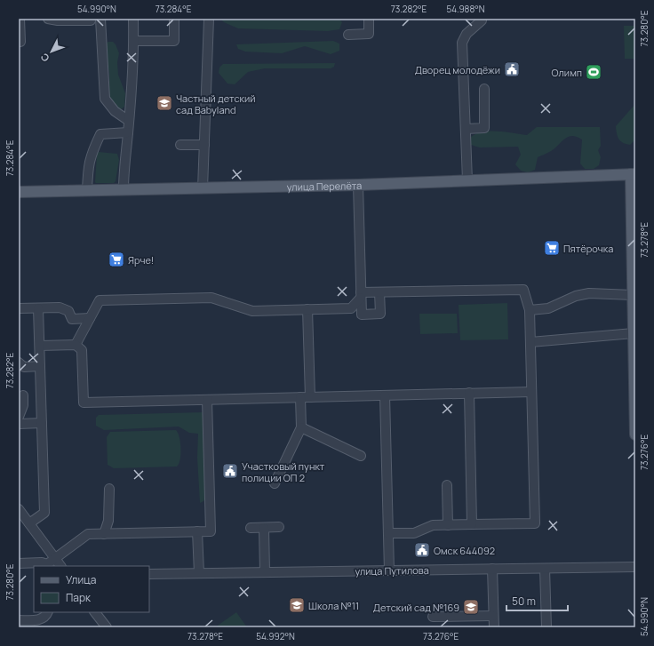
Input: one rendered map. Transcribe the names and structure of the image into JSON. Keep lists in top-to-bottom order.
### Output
{
  "streets": {
    "main road": ["улица Перелёта"],
    "street": ["улица Путилова"]
  },
  "places": {
    "public building": ["Дворец молодёжи", "Участковый пункт полиции ОП 2", "Омск 644092"],
    "sports": ["Олимп"],
    "school or university": ["Частный детский сад Babyland", "Школа №11", "Детский сад №169"],
    "supermarket": ["Пятёрочка", "Ярче!"]
  },
  "legend": ["Улица", "Парк"],
  "scale_bar": "50 m",
  "north": "bottom left",
  "coordinates": [
    "54.990°N",
    "73.284°E",
    "73.282°E",
    "54.988°N",
    "73.280°E",
    "73.278°E",
    "73.276°E",
    "54.992°N"
  ]
}
